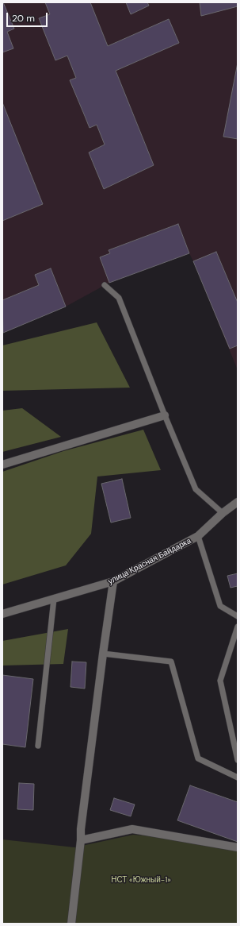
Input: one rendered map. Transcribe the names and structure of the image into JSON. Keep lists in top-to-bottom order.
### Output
{
  "streets": {
    "street": ["улица Красная Байдарка"]
  },
  "parks": ["НСТ «Южный-1»"],
  "scale_bar": "20 m"
}
